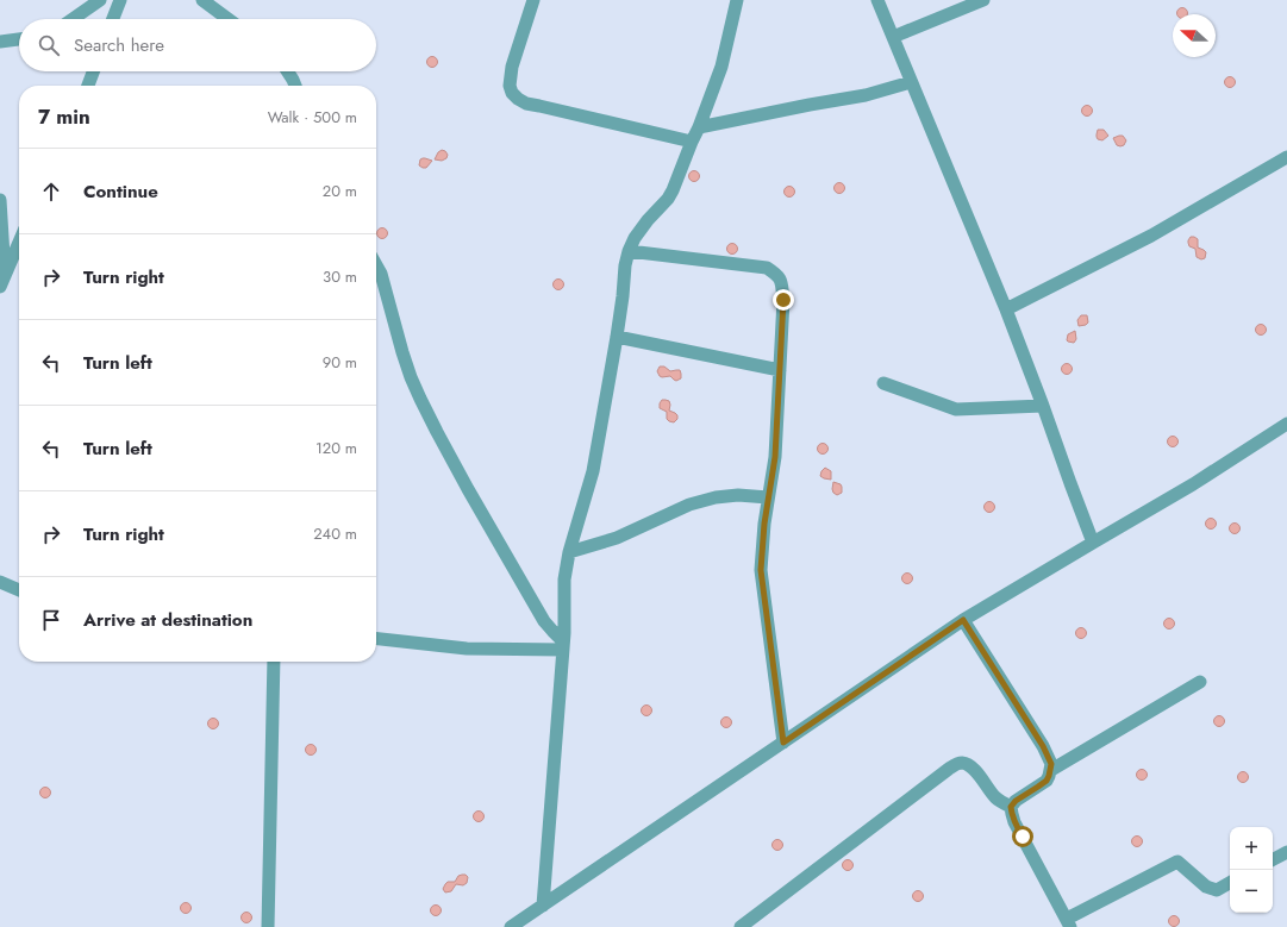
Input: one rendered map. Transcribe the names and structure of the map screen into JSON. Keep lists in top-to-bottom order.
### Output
{
  "north": "left",
  "page": {
    "search": "Search here",
    "heading": ["7 min", "Walk · 500 m"],
    "list": [
      ["Continue", "20 m"],
      ["Turn right", "30 m"],
      ["Turn left", "90 m"],
      ["Turn left", "120 m"],
      ["Turn right", "240 m"],
      "Arrive at destination"
    ],
    "map_buttons": ["+", "−"]
  }
}
